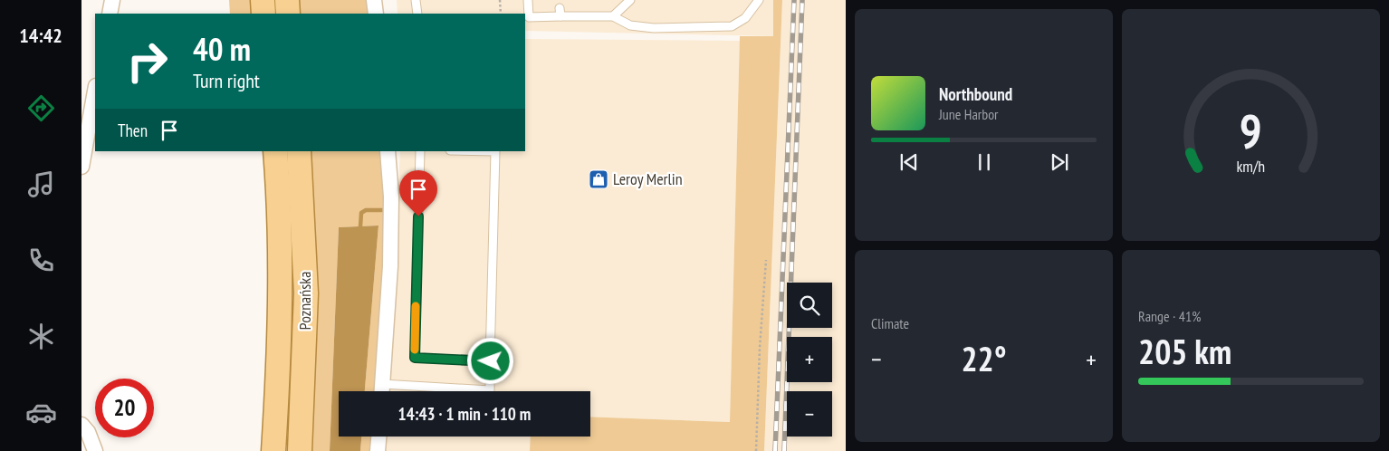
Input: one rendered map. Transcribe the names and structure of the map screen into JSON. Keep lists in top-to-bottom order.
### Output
{
  "streets": {
    "main road": ["Poznańska"]
  },
  "places": {
    "shop": ["Leroy Merlin"]
  },
  "page": {
    "tabs": "14:42",
    "turn": ["40 m", "Turn right"],
    "song": ["Northbound", "June Harbor"],
    "then": "Then",
    "tile": [
      "Climate",
      ["Range · 41%", "205 km"]
    ],
    "map_buttons": ["+", "−"],
    "heat": ["−", "22°", "+"],
    "limit": "20",
    "trip": "14:43 · 1 min · 110 m",
    "gauge": ["9", "km/h"]
  }
}
